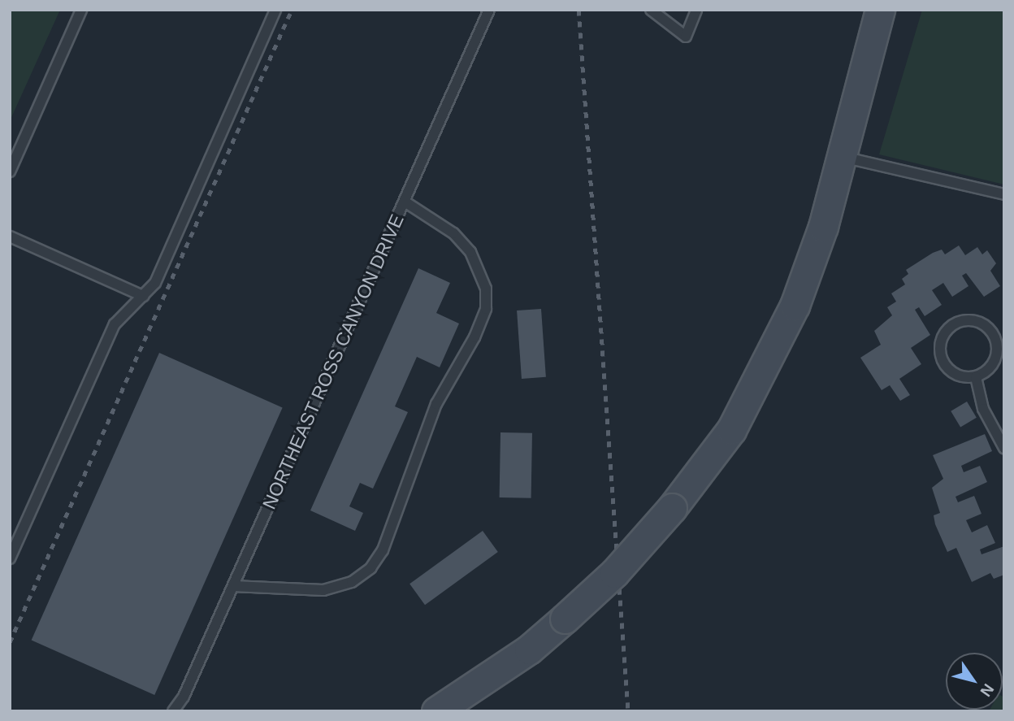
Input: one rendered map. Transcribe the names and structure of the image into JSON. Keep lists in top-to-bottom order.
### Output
{
  "streets": {
    "lane": ["NORTHEAST ROSS CANYON DRIVE"]
  },
  "north": "bottom right"
}
